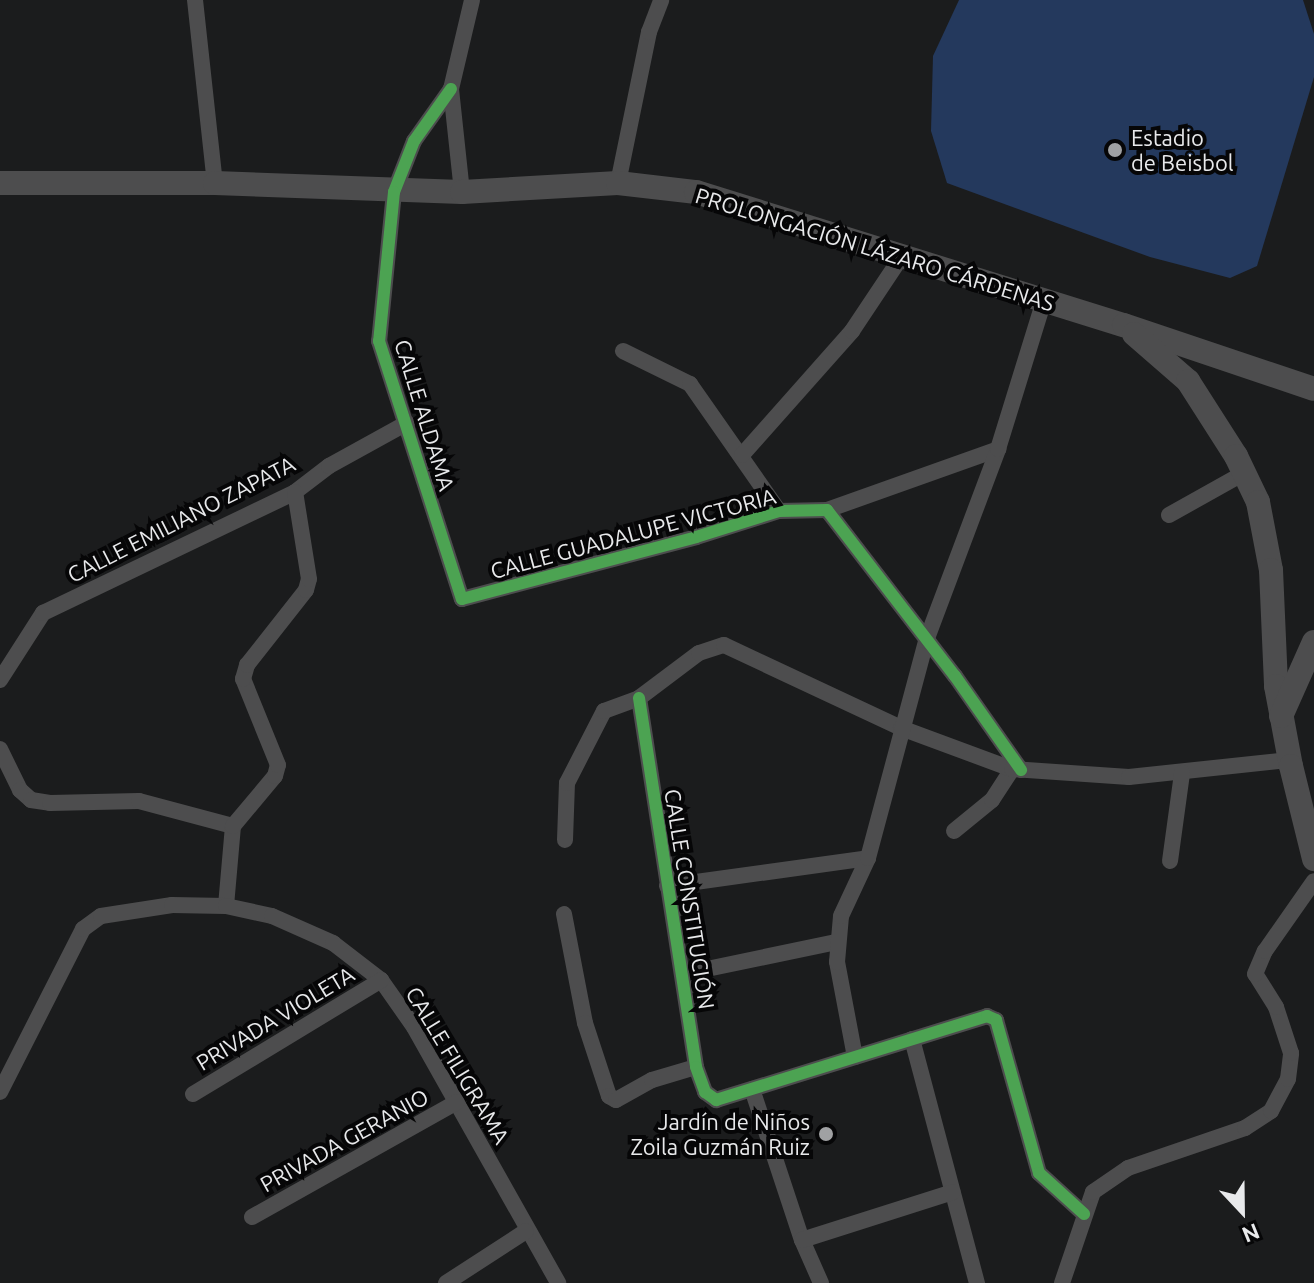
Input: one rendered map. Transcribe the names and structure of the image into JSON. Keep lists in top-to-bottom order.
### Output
{
  "streets": {
    "main road": ["PROLONGACIÓN LÁZARO CÁRDENAS"],
    "street": [
      "CALLE ALDAMA",
      "CALLE EMILIANO ZAPATA",
      "CALLE GUADALUPE VICTORIA",
      "CALLE CONSTITUCIÓN",
      "PRIVADA VIOLETA",
      "CALLE FILIGRAMA",
      "PRIVADA GERANIO"
    ]
  },
  "crossings": [
    ["PROLONGACIÓN LÁZARO CÁRDENAS", "CALLE ALDAMA"],
    ["CALLE ALDAMA", "CALLE EMILIANO ZAPATA"],
    ["CALLE ALDAMA", "CALLE GUADALUPE VICTORIA"],
    ["PRIVADA VIOLETA", "CALLE FILIGRAMA"],
    ["CALLE FILIGRAMA", "PRIVADA GERANIO"]
  ],
  "places": ["Estadio de Beisbol", "Jardín de Niños Zoila Guzmán Ruiz"],
  "north": "bottom"
}
